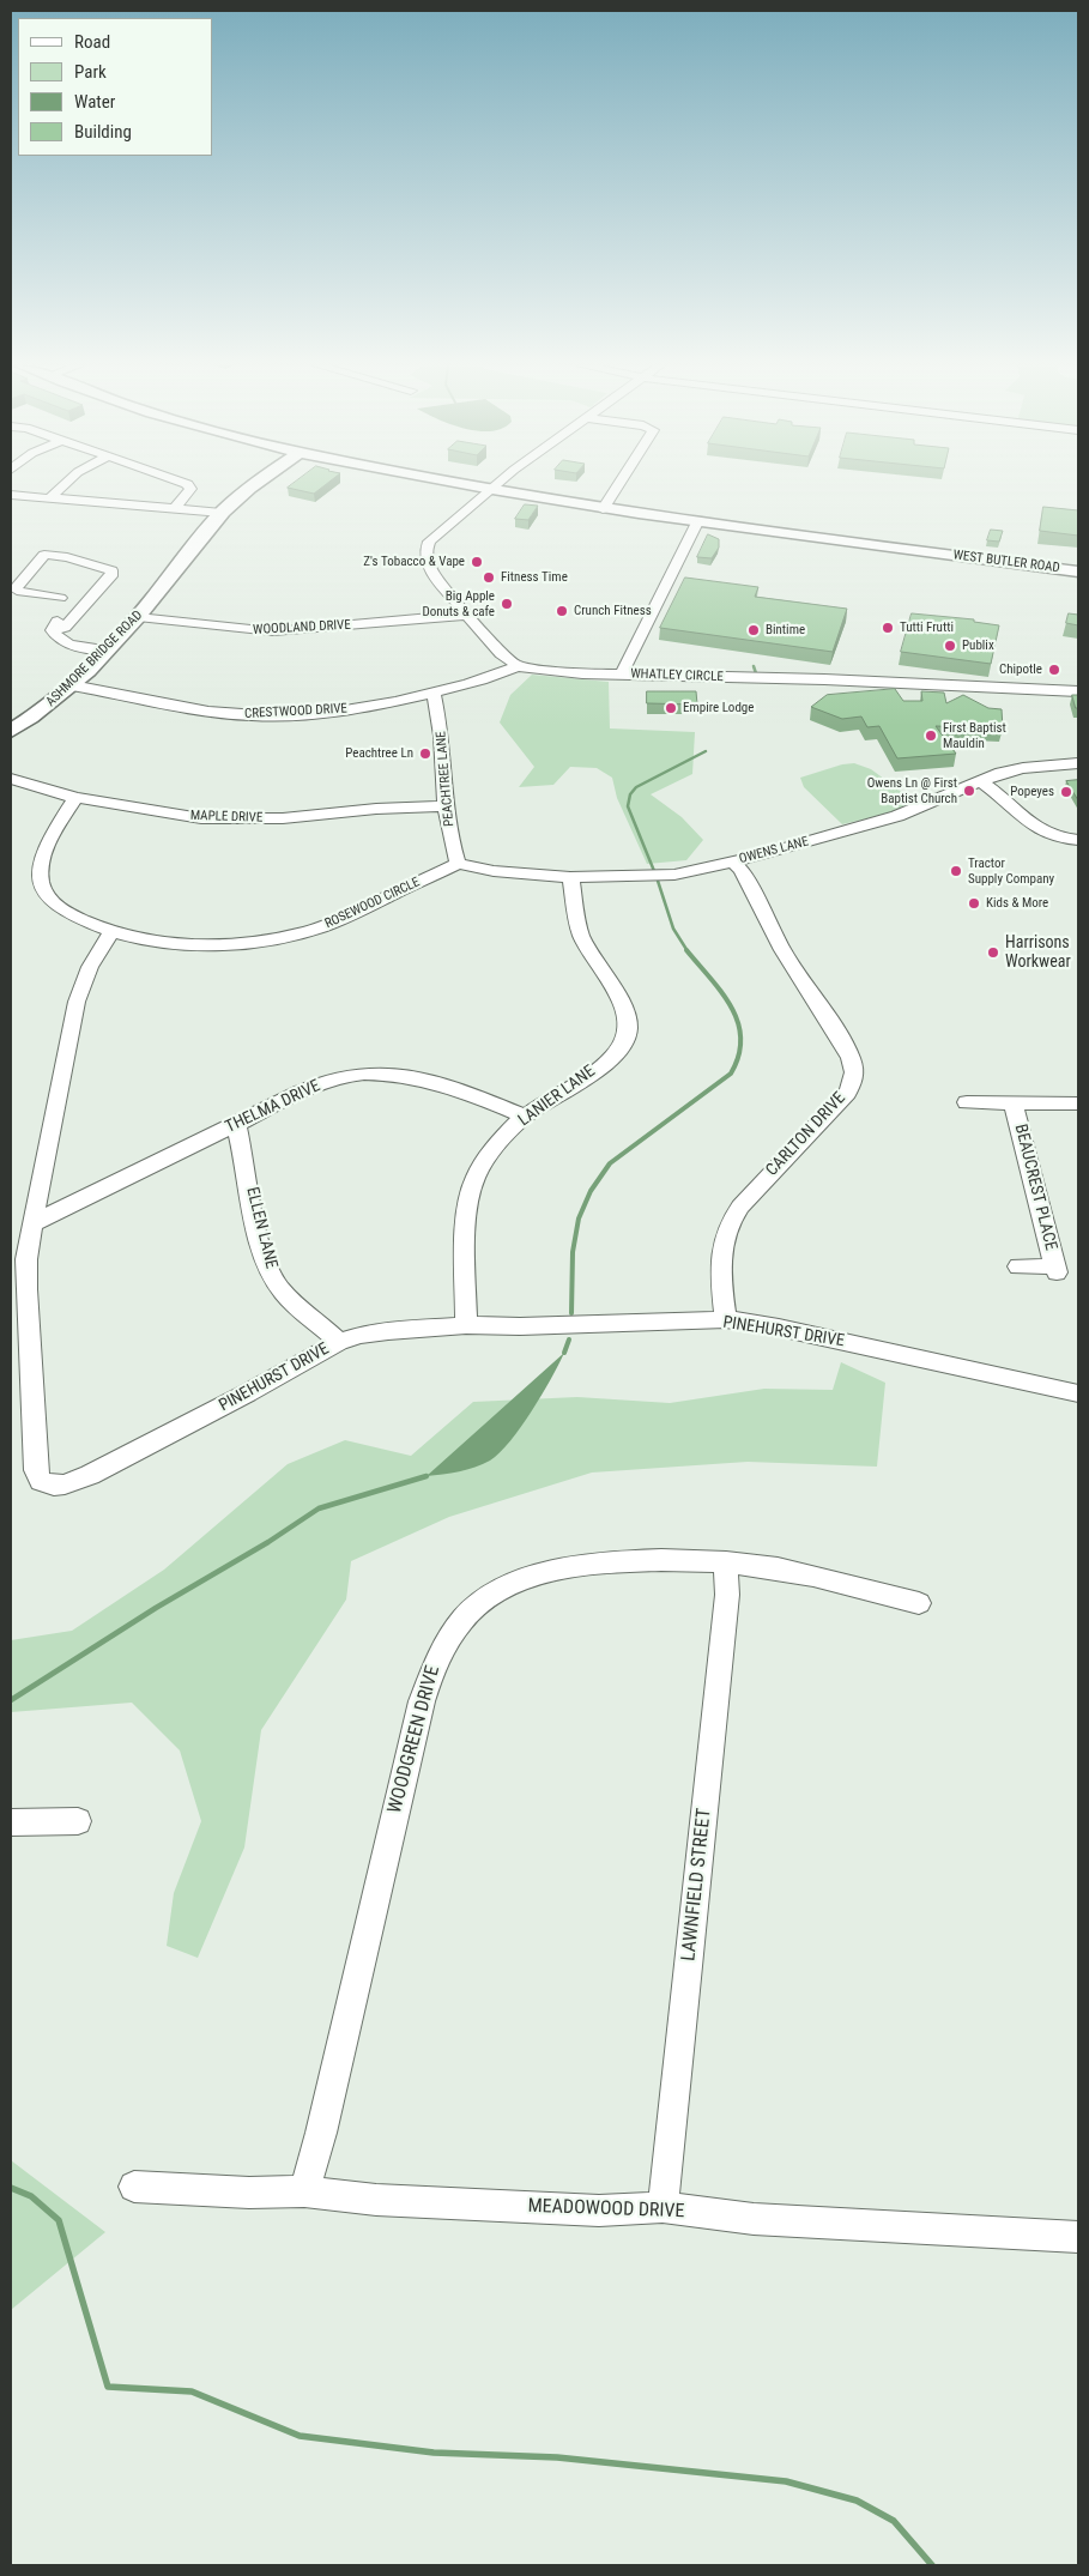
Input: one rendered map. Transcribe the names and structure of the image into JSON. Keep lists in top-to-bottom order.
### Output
{
  "streets": {
    "main road": ["WEST BUTLER ROAD", "ASHMORE BRIDGE ROAD"],
    "street": [
      "WOODLAND DRIVE",
      "WHATLEY CIRCLE",
      "CRESTWOOD DRIVE",
      "PEACHTREE LANE",
      "MAPLE DRIVE",
      "OWENS LANE",
      "ROSEWOOD CIRCLE",
      "LANIER LANE",
      "THELMA DRIVE",
      "CARLTON DRIVE",
      "BEAUCREST PLACE",
      "ELLEN LANE",
      "PINEHURST DRIVE",
      "WOODGREEN DRIVE",
      "LAWNFIELD STREET",
      "MEADOWOOD DRIVE"
    ]
  },
  "crossings": [
    ["WOODLAND DRIVE", "ASHMORE BRIDGE ROAD"],
    ["ASHMORE BRIDGE ROAD", "CRESTWOOD DRIVE"],
    ["WHATLEY CIRCLE", "CRESTWOOD DRIVE"],
    ["CRESTWOOD DRIVE", "PEACHTREE LANE"],
    ["PEACHTREE LANE", "MAPLE DRIVE"],
    ["PEACHTREE LANE", "OWENS LANE"],
    ["PEACHTREE LANE", "ROSEWOOD CIRCLE"],
    ["MAPLE DRIVE", "ROSEWOOD CIRCLE"],
    ["OWENS LANE", "ROSEWOOD CIRCLE"],
    ["OWENS LANE", "LANIER LANE"],
    ["OWENS LANE", "CARLTON DRIVE"],
    ["ROSEWOOD CIRCLE", "PINEHURST DRIVE"],
    ["LANIER LANE", "THELMA DRIVE"],
    ["LANIER LANE", "PINEHURST DRIVE"],
    ["THELMA DRIVE", "ELLEN LANE"],
    ["THELMA DRIVE", "PINEHURST DRIVE"],
    ["CARLTON DRIVE", "PINEHURST DRIVE"],
    ["ELLEN LANE", "PINEHURST DRIVE"],
    ["WOODGREEN DRIVE", "LAWNFIELD STREET"],
    ["WOODGREEN DRIVE", "MEADOWOOD DRIVE"],
    ["LAWNFIELD STREET", "MEADOWOOD DRIVE"]
  ],
  "places": [
    "Z's Tobacco & Vape",
    "Fitness Time",
    "Big Apple Donuts & cafe",
    "Crunch Fitness",
    "Tutti Frutti",
    "Bintime",
    "Publix",
    "Chipotle",
    "Empire Lodge",
    "First Baptist Mauldin",
    "Peachtree Ln",
    "Owens Ln @ First Baptist Church",
    "Popeyes",
    "Tractor Supply Company",
    "Kids & More",
    "Harrisons Workwear"
  ],
  "legend": [
    "Road",
    "Park",
    "Water",
    "Building"
  ]
}
